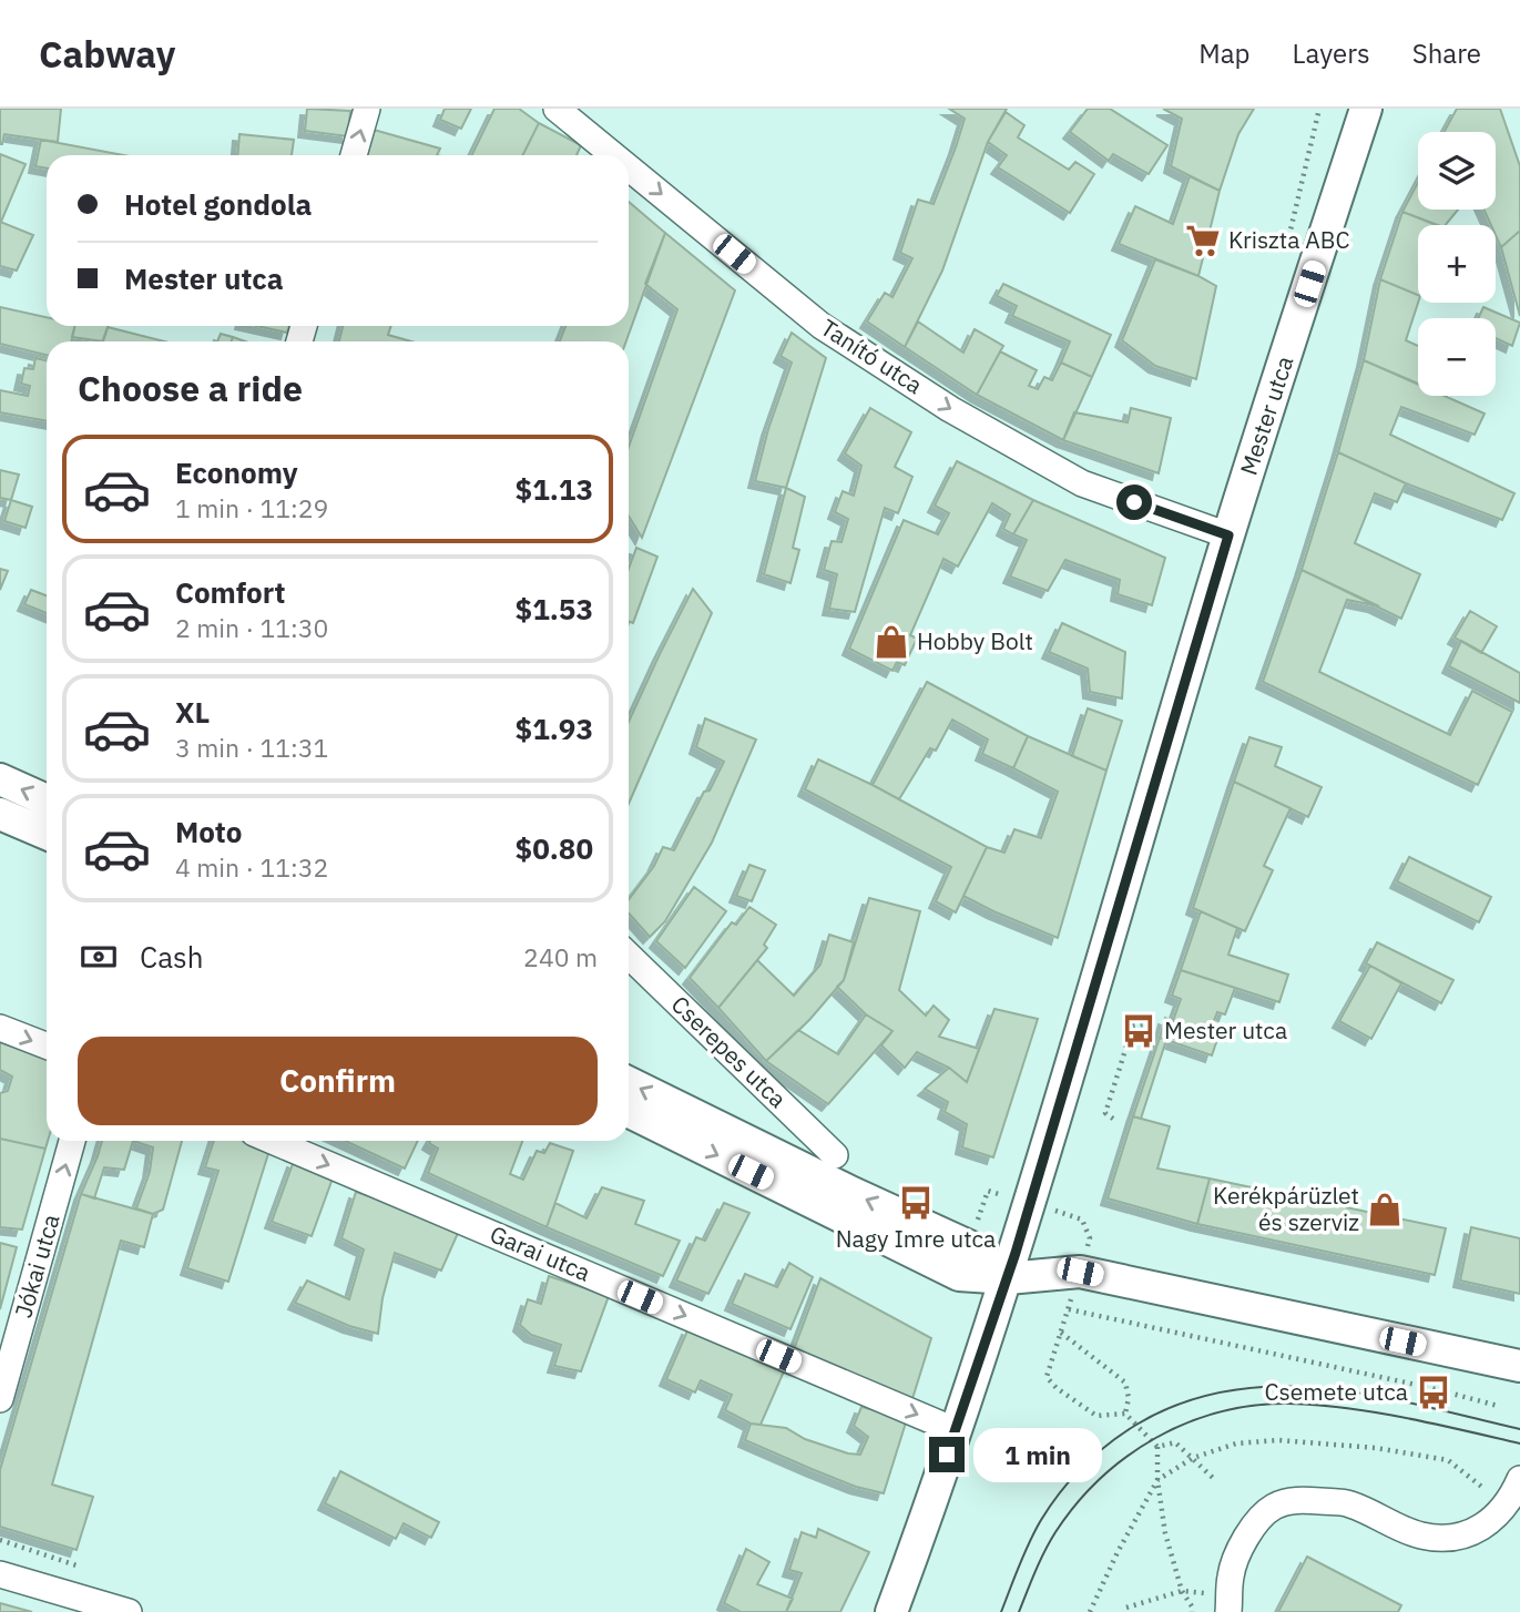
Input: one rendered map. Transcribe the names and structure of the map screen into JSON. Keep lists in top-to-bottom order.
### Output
{
  "streets": {
    "street": [
      "Tanító utca",
      "Mester utca",
      "Cserepes utca",
      "Garai utca",
      "Jókai utca"
    ]
  },
  "crossings": [
    ["Tanító utca", "Mester utca"],
    ["Mester utca", "Garai utca"]
  ],
  "one_way": ["Tanító utca", "Jókai utca"],
  "places": {
    "supermarket": ["Kriszta ABC"],
    "shop": ["Hobby Bolt", "Kerékpárüzlet és szerviz"],
    "bus stop": ["Mester utca", "Nagy Imre utca", "Csemete utca"]
  },
  "page": {
    "header": "Cabway",
    "nav": ["Map", "Layers", "Share"],
    "map_buttons": ["+", "−"],
    "banner": ["Hotel gondola", "Mester utca"],
    "heading": "Choose a ride",
    "list": [
      {
        "name": "Economy",
        "note": "1 min · 11:29",
        "value": "$1.13"
      },
      {
        "name": "Comfort",
        "note": "2 min · 11:30",
        "value": "$1.53"
      },
      {
        "name": "XL",
        "note": "3 min · 11:31",
        "value": "$1.93"
      },
      {
        "name": "Moto",
        "note": "4 min · 11:32",
        "value": "$0.80"
      }
    ],
    "pay": ["Cash", "240 m"],
    "buttons": "Confirm",
    "bubble": "1 min"
  }
}
